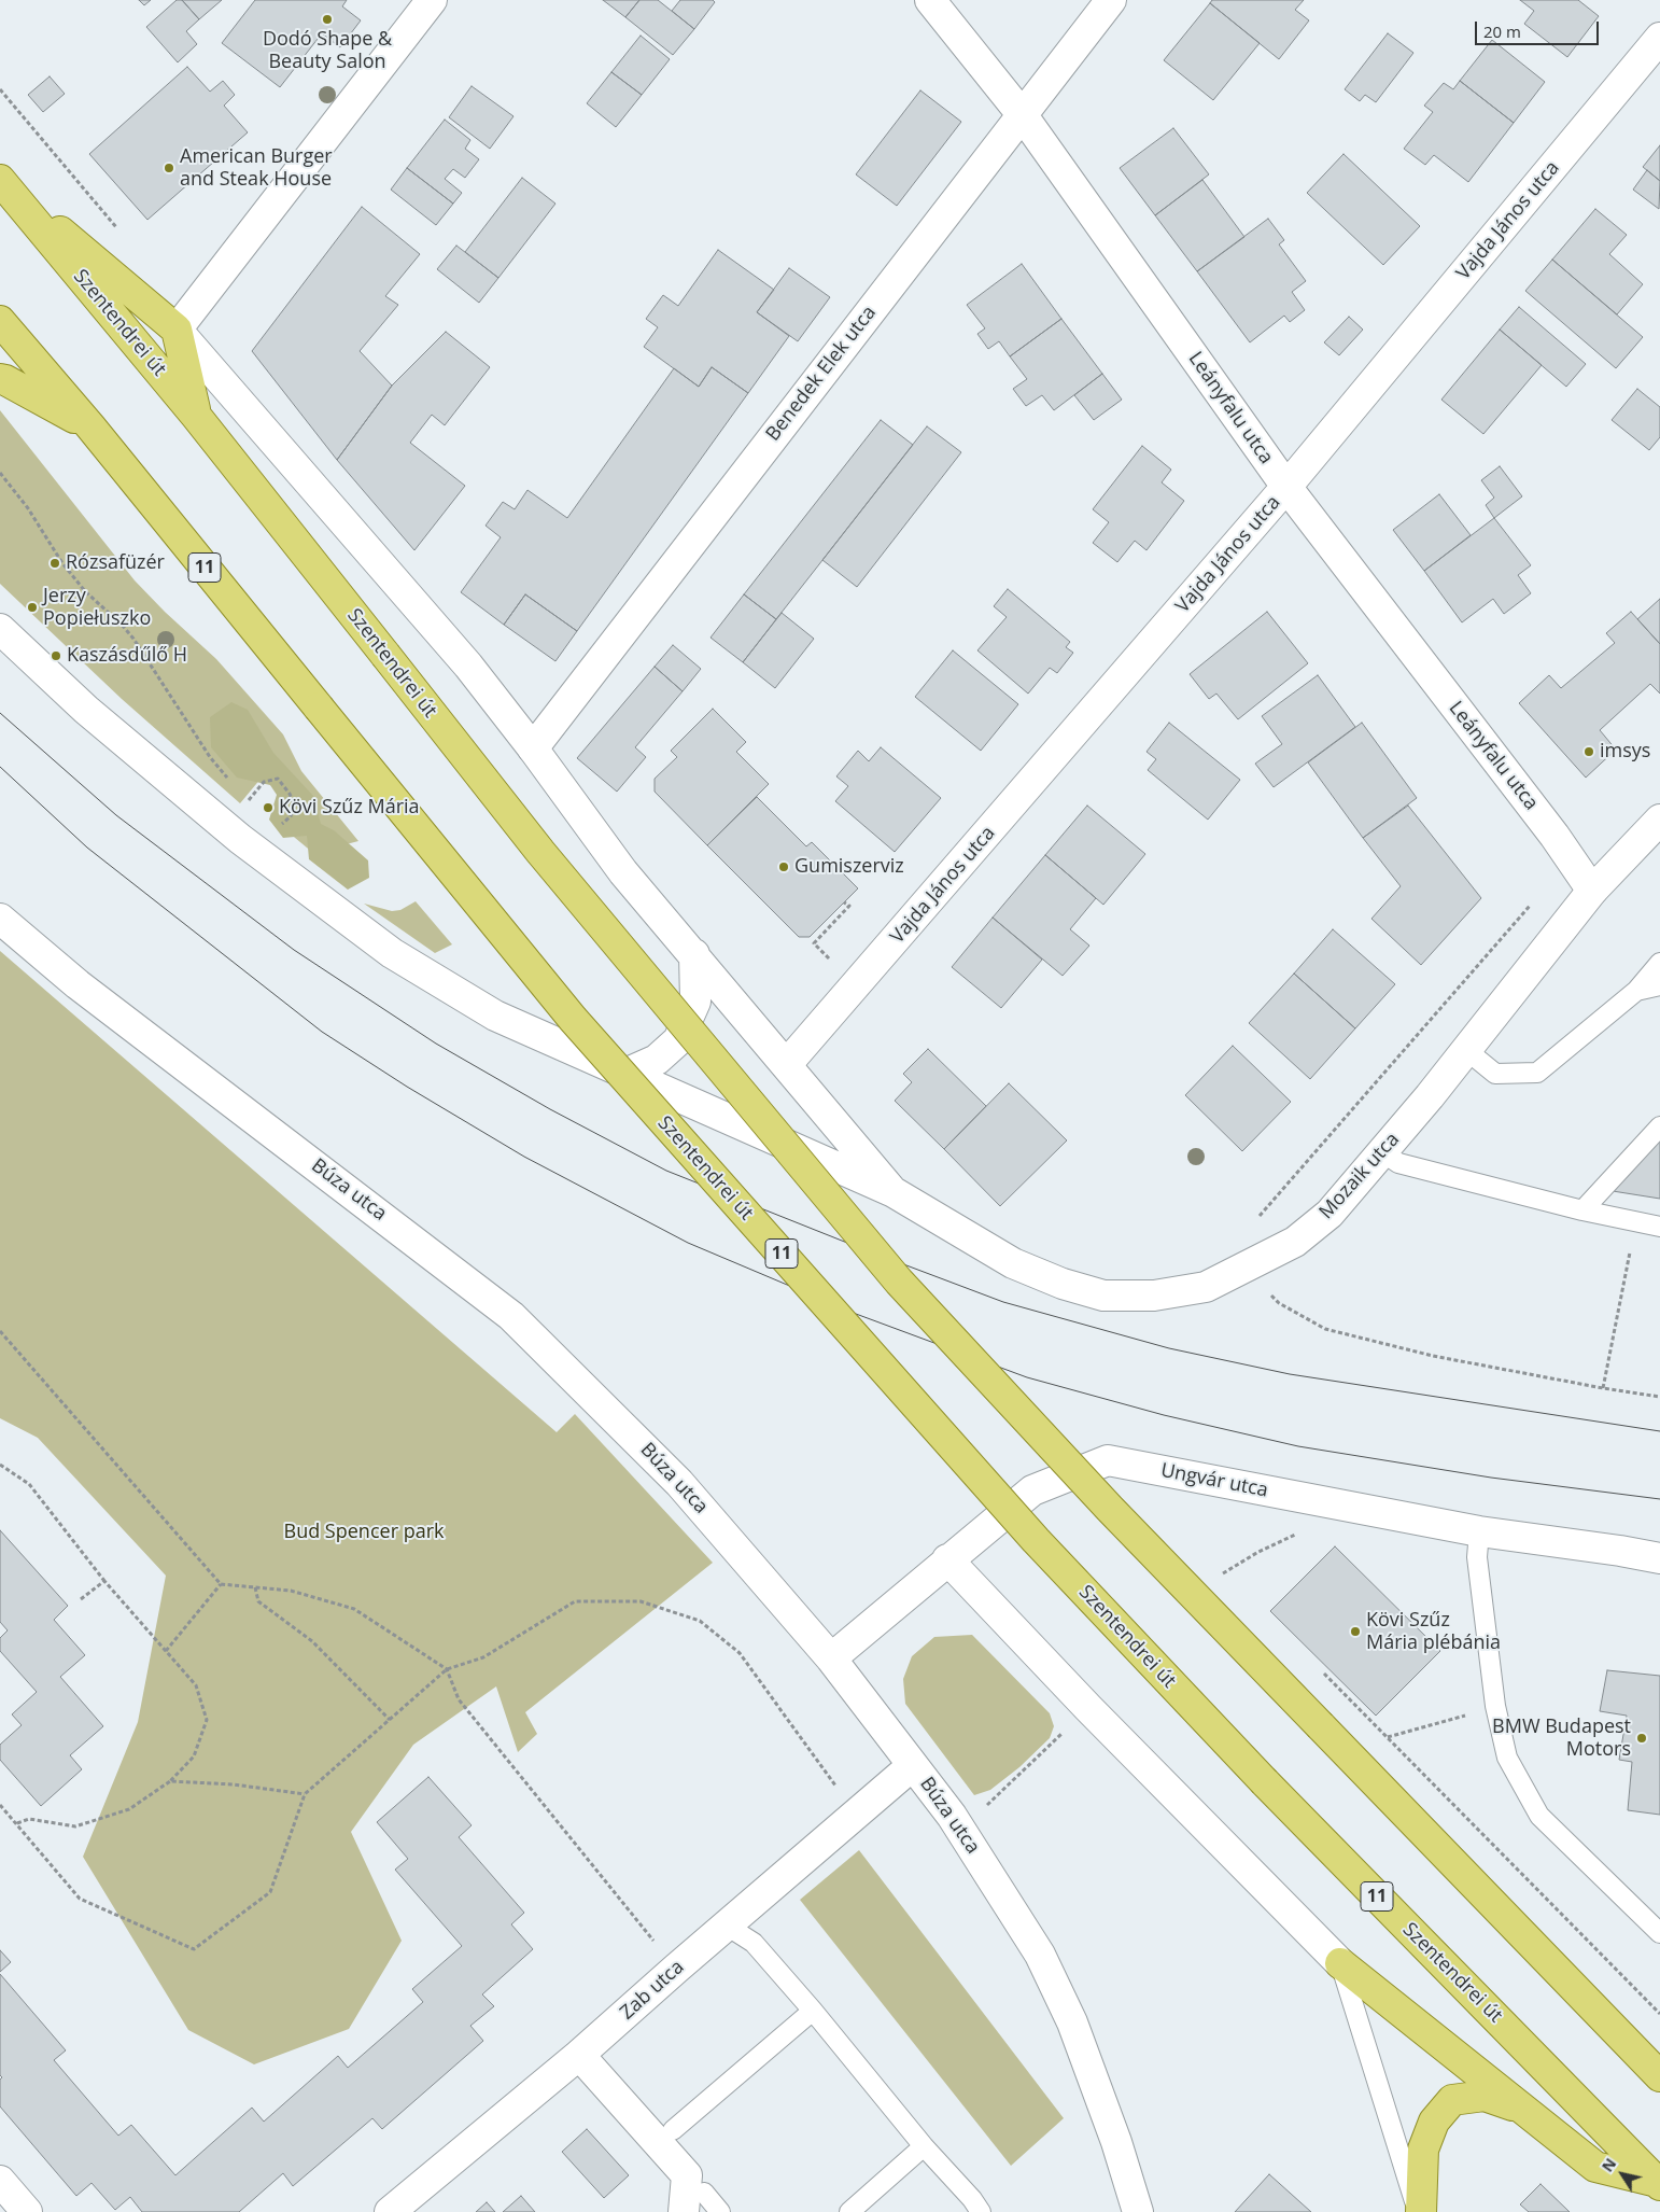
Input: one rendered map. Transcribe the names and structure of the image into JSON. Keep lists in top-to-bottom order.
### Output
{
  "streets": {
    "main road": ["Szentendrei út", "11"],
    "street": [
      "Vajda János utca",
      "Benedek Elek utca",
      "Leányfalu utca",
      "Mozaik utca",
      "Búza utca",
      "Ungvár utca",
      "Zab utca"
    ]
  },
  "crossings": [
    ["Vajda János utca", "Leányfalu utca"],
    ["Szentendrei út", "Mozaik utca"],
    ["Benedek Elek utca", "Leányfalu utca"],
    ["Leányfalu utca", "Mozaik utca"],
    ["Búza utca", "Ungvár utca"],
    ["Búza utca", "Zab utca"]
  ],
  "parks": ["Bud Spencer park"],
  "places": [
    "Dodó Shape & Beauty Salon",
    "American Burger and Steak House",
    "Rózsafüzér",
    "Jerzy Popiełuszko",
    "Kaszásdűlő H",
    "imsys",
    "Kövi Szűz Mária",
    "Gumiszerviz",
    "Kövi Szűz Mária plébánia",
    "BMW Budapest Motors"
  ],
  "scale_bar": "20 m",
  "north": "top left"
}
